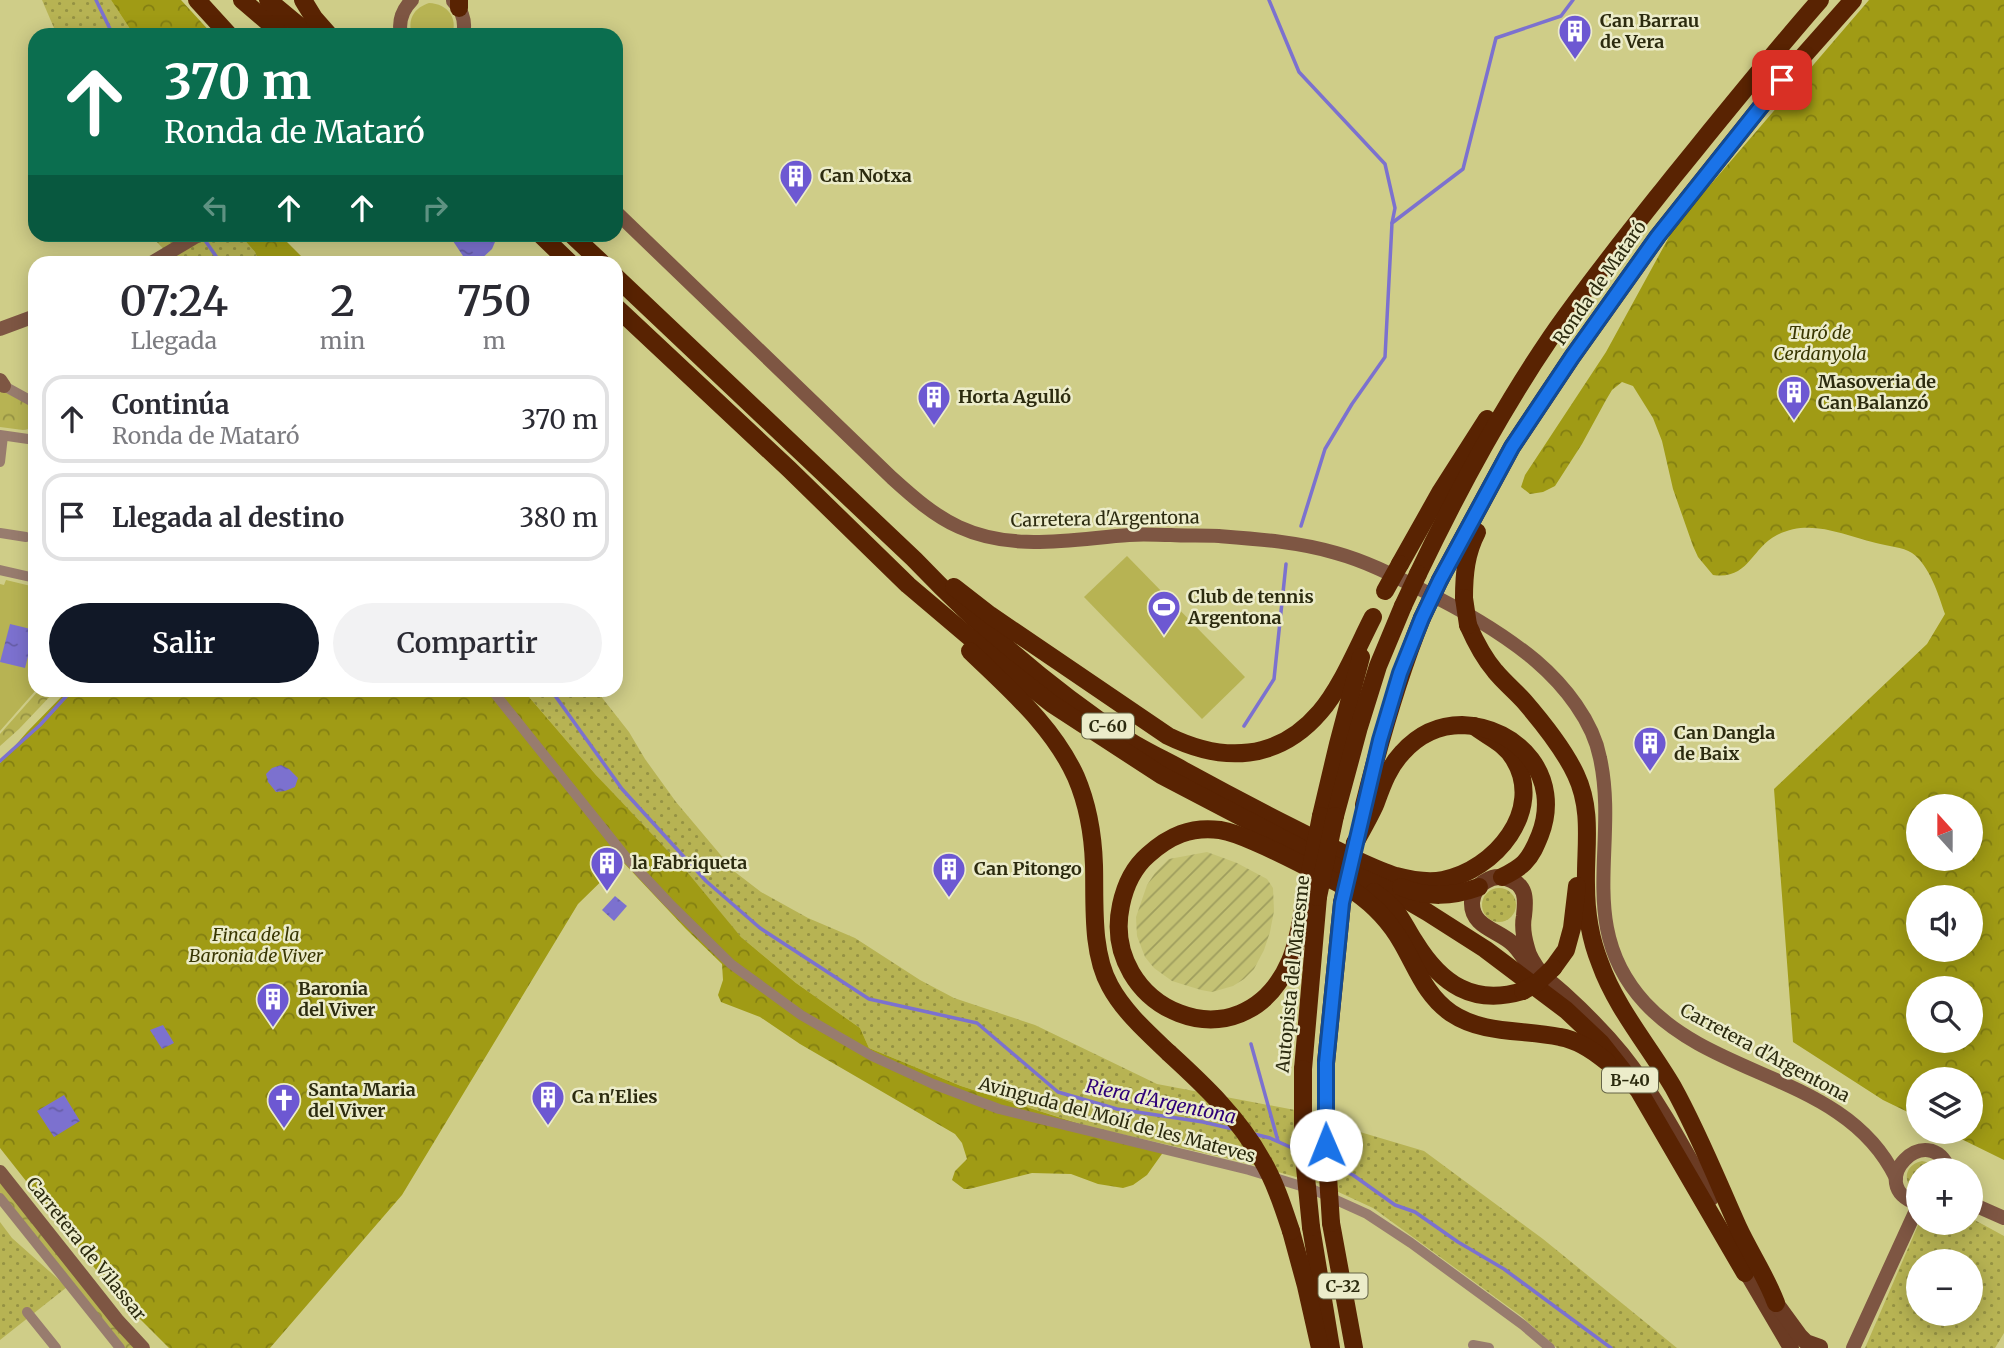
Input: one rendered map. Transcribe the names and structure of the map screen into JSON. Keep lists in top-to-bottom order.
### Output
{
  "streets": {
    "highway": [
      "Ronda de Mataró",
      "C-60",
      "Autopista del Maresme",
      "B-40",
      "C-32"
    ],
    "street": ["Carretera d'Argentona", "Avinguda del Molí de les Mateves", "Carretera de Vilassar"]
  },
  "crossings": [
    ["Ronda de Mataró", "Autopista del Maresme"],
    ["Ronda de Mataró", "C-32"],
    ["C-60", "B-40"]
  ],
  "water": ["Riera d'Argentona"],
  "parks": ["Turó de Cerdanyola", "Finca de la Baronia de Viver"],
  "places": {
    "building": [
      "Can Barrau de Vera",
      "Can Notxa",
      "Masoveria de Can Balanzó",
      "Horta Agulló",
      "Can Dangla de Baix",
      "la Fabriqueta",
      "Can Pitongo",
      "Baronia del Viver",
      "Ca n'Elies"
    ],
    "sports": ["Club de tennis Argentona"],
    "church": ["Santa Maria del Viver"]
  },
  "north": "top",
  "page": {
    "turn": ["370 m", "Ronda de Mataró"],
    "eta": [
      "07:24",
      "Llegada",
      "2",
      "min",
      "750",
      "m"
    ],
    "list": [
      {
        "name": "Continúa",
        "note": "Ronda de Mataró",
        "value": "370 m"
      },
      {
        "name": "Llegada al destino",
        "value": "380 m"
      }
    ],
    "buttons": ["Salir", "Compartir"],
    "map_buttons": ["+", "−"]
  }
}
